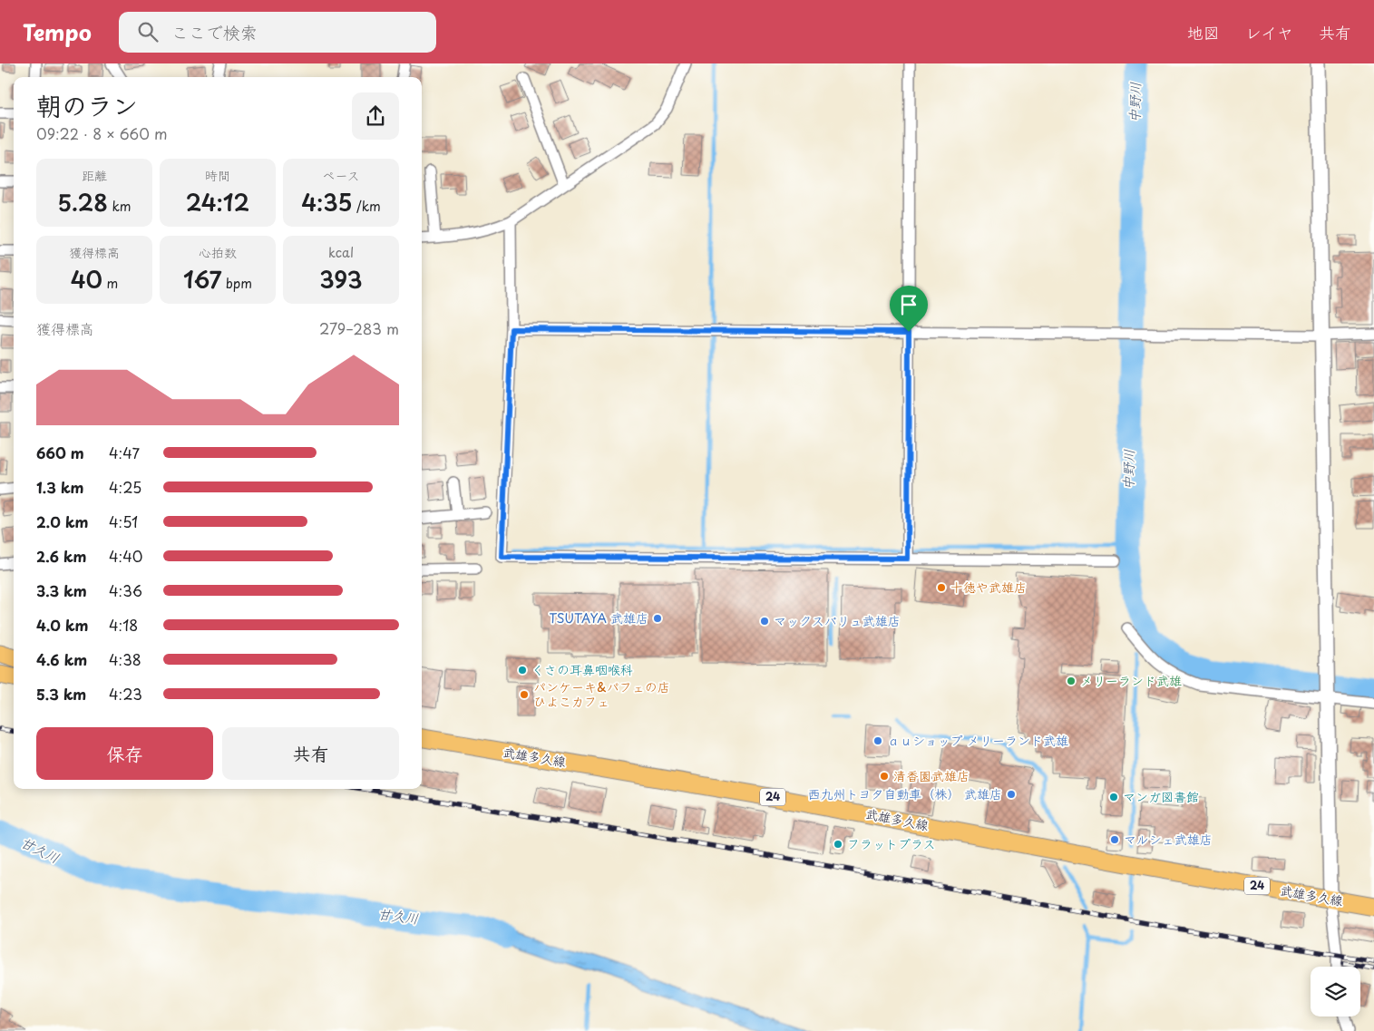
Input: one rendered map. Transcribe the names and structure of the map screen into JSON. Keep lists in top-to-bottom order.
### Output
{
  "streets": {
    "main road": ["武雄多久線", "24"]
  },
  "water": ["中野川", "甘久川"],
  "places": [
    "十徳や武雄店",
    "TSUTAYA 武雄店",
    "マックスバリュ武雄店",
    "くさの耳鼻咽喉科",
    "メリーランド武雄",
    "パンケーキ&パフェの店 ひよこカフェ",
    "ａｕショップ メリーランド武雄",
    "清香園武雄店",
    "西九州トヨタ自動車（株） 武雄店",
    "マンガ図書館",
    "マルシェ武雄店",
    "フラットプラス"
  ],
  "page": {
    "header": "Tempo",
    "search": "ここで検索",
    "nav": ["地図", "レイヤ", "共有"],
    "heading": ["朝のラン", "09:22 · 8 × 660 m"],
    "stats": [
      ["距離", "5.28 km"],
      ["時間", "24:12"],
      ["ペース", "4:35 /km"],
      ["獲得標高", "40 m"],
      ["心拍数", "167 bpm"],
      ["kcal", "393"]
    ],
    "chart": ["獲得標高", "279–283 m"],
    "list": [
      {
        "name": "660 m",
        "note": "4:47"
      },
      {
        "name": "1.3 km",
        "note": "4:25"
      },
      {
        "name": "2.0 km",
        "note": "4:51"
      },
      {
        "name": "2.6 km",
        "note": "4:40"
      },
      {
        "name": "3.3 km",
        "note": "4:36"
      },
      {
        "name": "4.0 km",
        "note": "4:18"
      },
      {
        "name": "4.6 km",
        "note": "4:38"
      },
      {
        "name": "5.3 km",
        "note": "4:23"
      }
    ],
    "buttons": ["保存", "共有"]
  }
}
